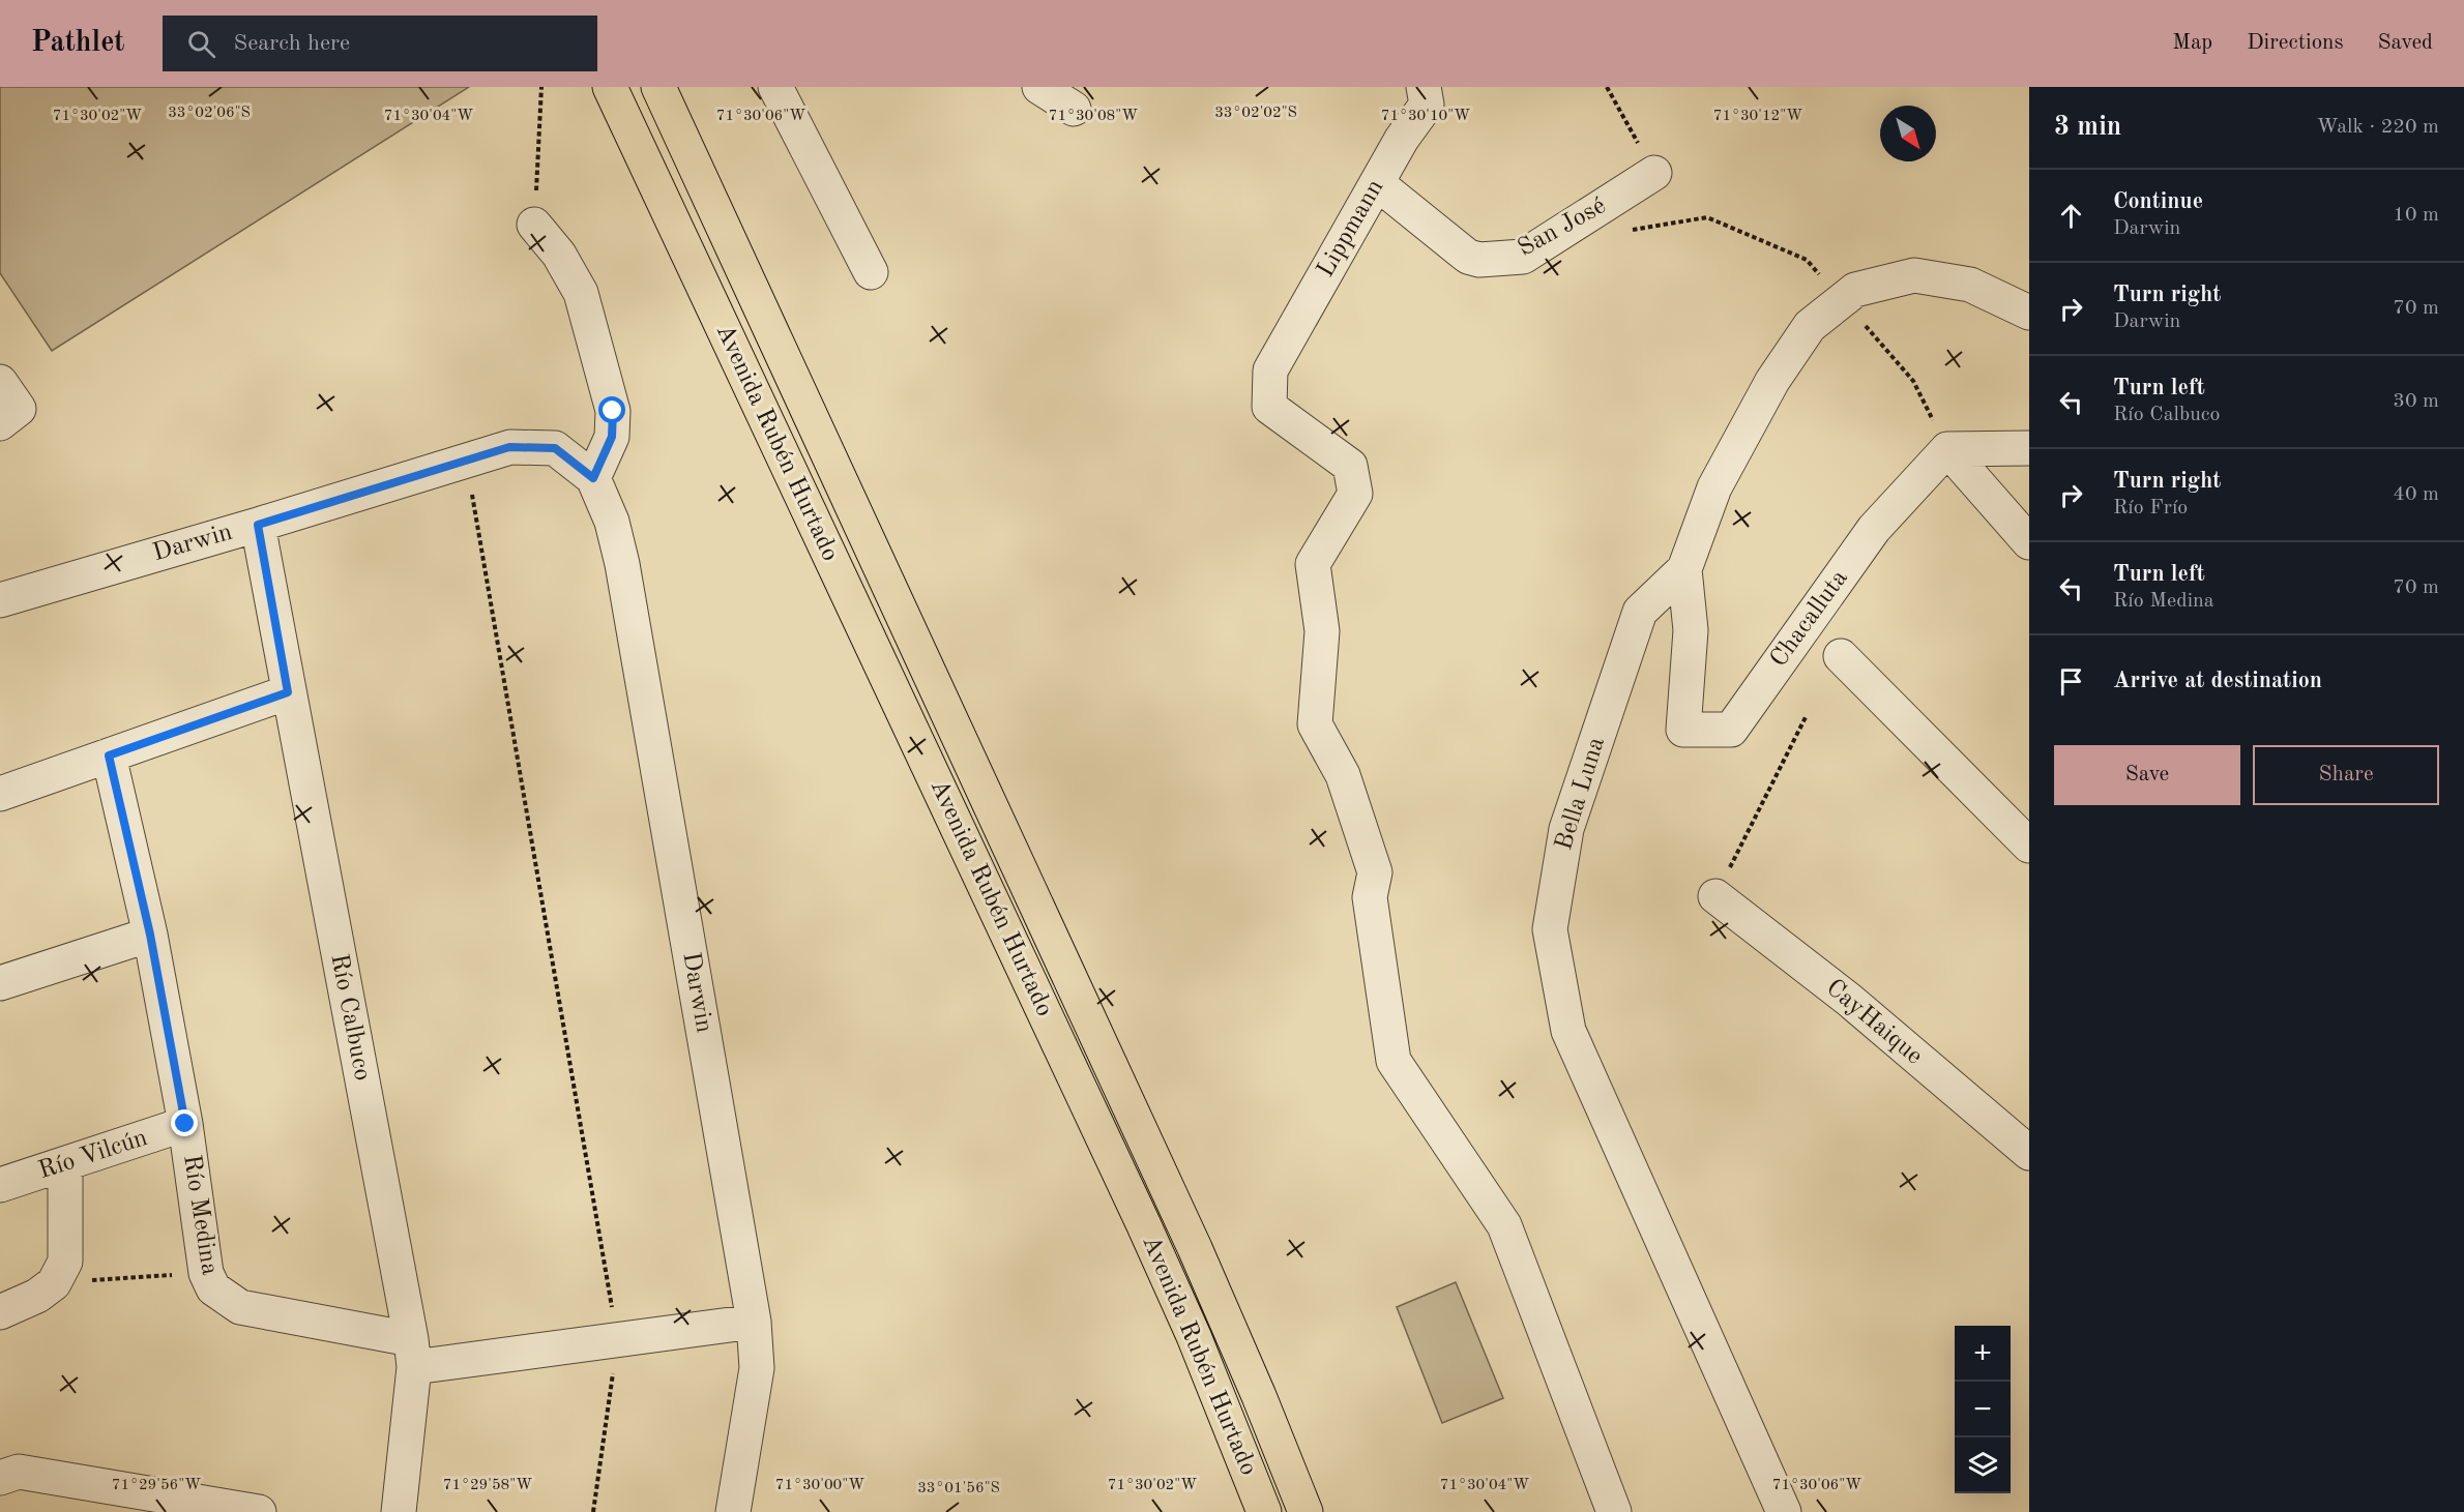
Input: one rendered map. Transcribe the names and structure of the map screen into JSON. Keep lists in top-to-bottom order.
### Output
{
  "streets": {
    "highway": ["Avenida Rubén Hurtado"],
    "street": [
      "San José",
      "Lippmann",
      "Darwin",
      "Chacalluta",
      "Bella Luna",
      "Río Calbuco",
      "CayHaique",
      "Río Vilcún",
      "Río Medina"
    ]
  },
  "crossings": [
    ["San José", "Lippmann"],
    ["Darwin", "Río Calbuco"],
    ["Darwin", "Río Medina"],
    ["Chacalluta", "Bella Luna"],
    ["Río Calbuco", "Río Medina"],
    ["Río Vilcún", "Río Medina"]
  ],
  "north": "bottom right",
  "page": {
    "header": "Pathlet",
    "search": "Search here",
    "nav": ["Map", "Directions", "Saved"],
    "heading": ["3 min", "Walk · 220 m"],
    "list": [
      ["Continue", "Darwin", "10 m"],
      ["Turn right", "Darwin", "70 m"],
      ["Turn left", "Río Calbuco", "30 m"],
      ["Turn right", "Río Frío", "40 m"],
      ["Turn left", "Río Medina", "70 m"],
      "Arrive at destination"
    ],
    "buttons": ["Save", "Share"],
    "map_buttons": ["+", "−"]
  },
  "coordinates": [
    "33°02'06\"S",
    "33°02'02\"S",
    "71°30'02\"W",
    "71°30'04\"W",
    "71°30'06\"W",
    "71°30'08\"W",
    "71°30'10\"W",
    "71°30'12\"W",
    "71°29'56\"W",
    "71°29'58\"W",
    "71°30'00\"W",
    "33°01'56\"S"
  ]
}
